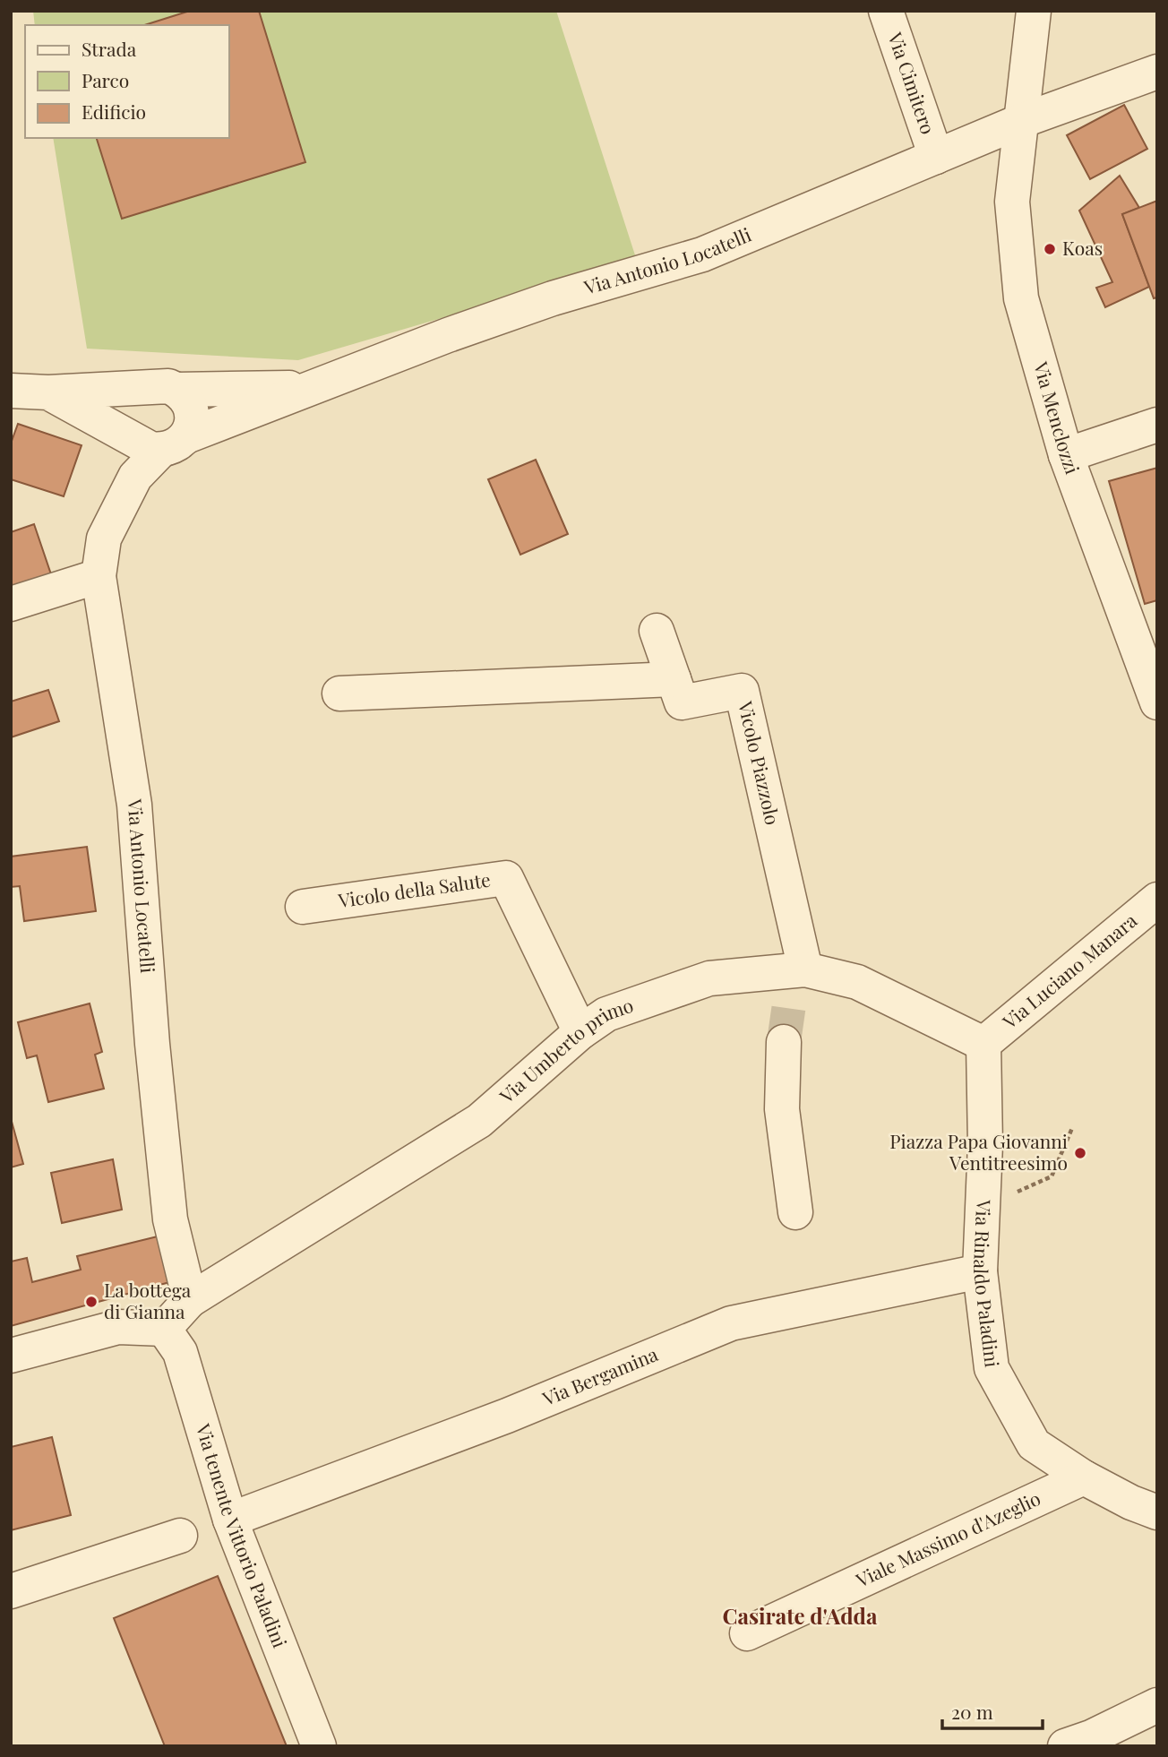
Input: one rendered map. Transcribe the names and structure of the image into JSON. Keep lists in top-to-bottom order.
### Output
{
  "streets": {
    "street": [
      "Via Cimitero",
      "Via Antonio Locatelli",
      "Via Menclozzi",
      "Vicolo Piazzolo",
      "Vicolo della Salute",
      "Via Luciano Manara",
      "Via Umberto primo",
      "Via Rinaldo Paladini",
      "Via Bergamina",
      "Via tenente Vittorio Paladini",
      "Viale Massimo d'Azeglio"
    ]
  },
  "crossings": [
    ["Via Cimitero", "Via Antonio Locatelli"],
    ["Via Antonio Locatelli", "Via Menclozzi"],
    ["Via Antonio Locatelli", "Via Umberto primo"],
    ["Vicolo Piazzolo", "Via Umberto primo"],
    ["Vicolo della Salute", "Via Umberto primo"],
    ["Via Luciano Manara", "Via Umberto primo"],
    ["Via Luciano Manara", "Via Rinaldo Paladini"],
    ["Via Umberto primo", "Via Rinaldo Paladini"],
    ["Via Rinaldo Paladini", "Via Bergamina"],
    ["Via Rinaldo Paladini", "Viale Massimo d'Azeglio"],
    ["Via Bergamina", "Via tenente Vittorio Paladini"]
  ],
  "districts": ["Casirate d'Adda"],
  "places": ["Koas", "Piazza Papa Giovanni Ventitreesimo", "La bottega di Gianna"],
  "legend": ["Strada", "Parco", "Edificio"],
  "scale_bar": "20 m"
}
